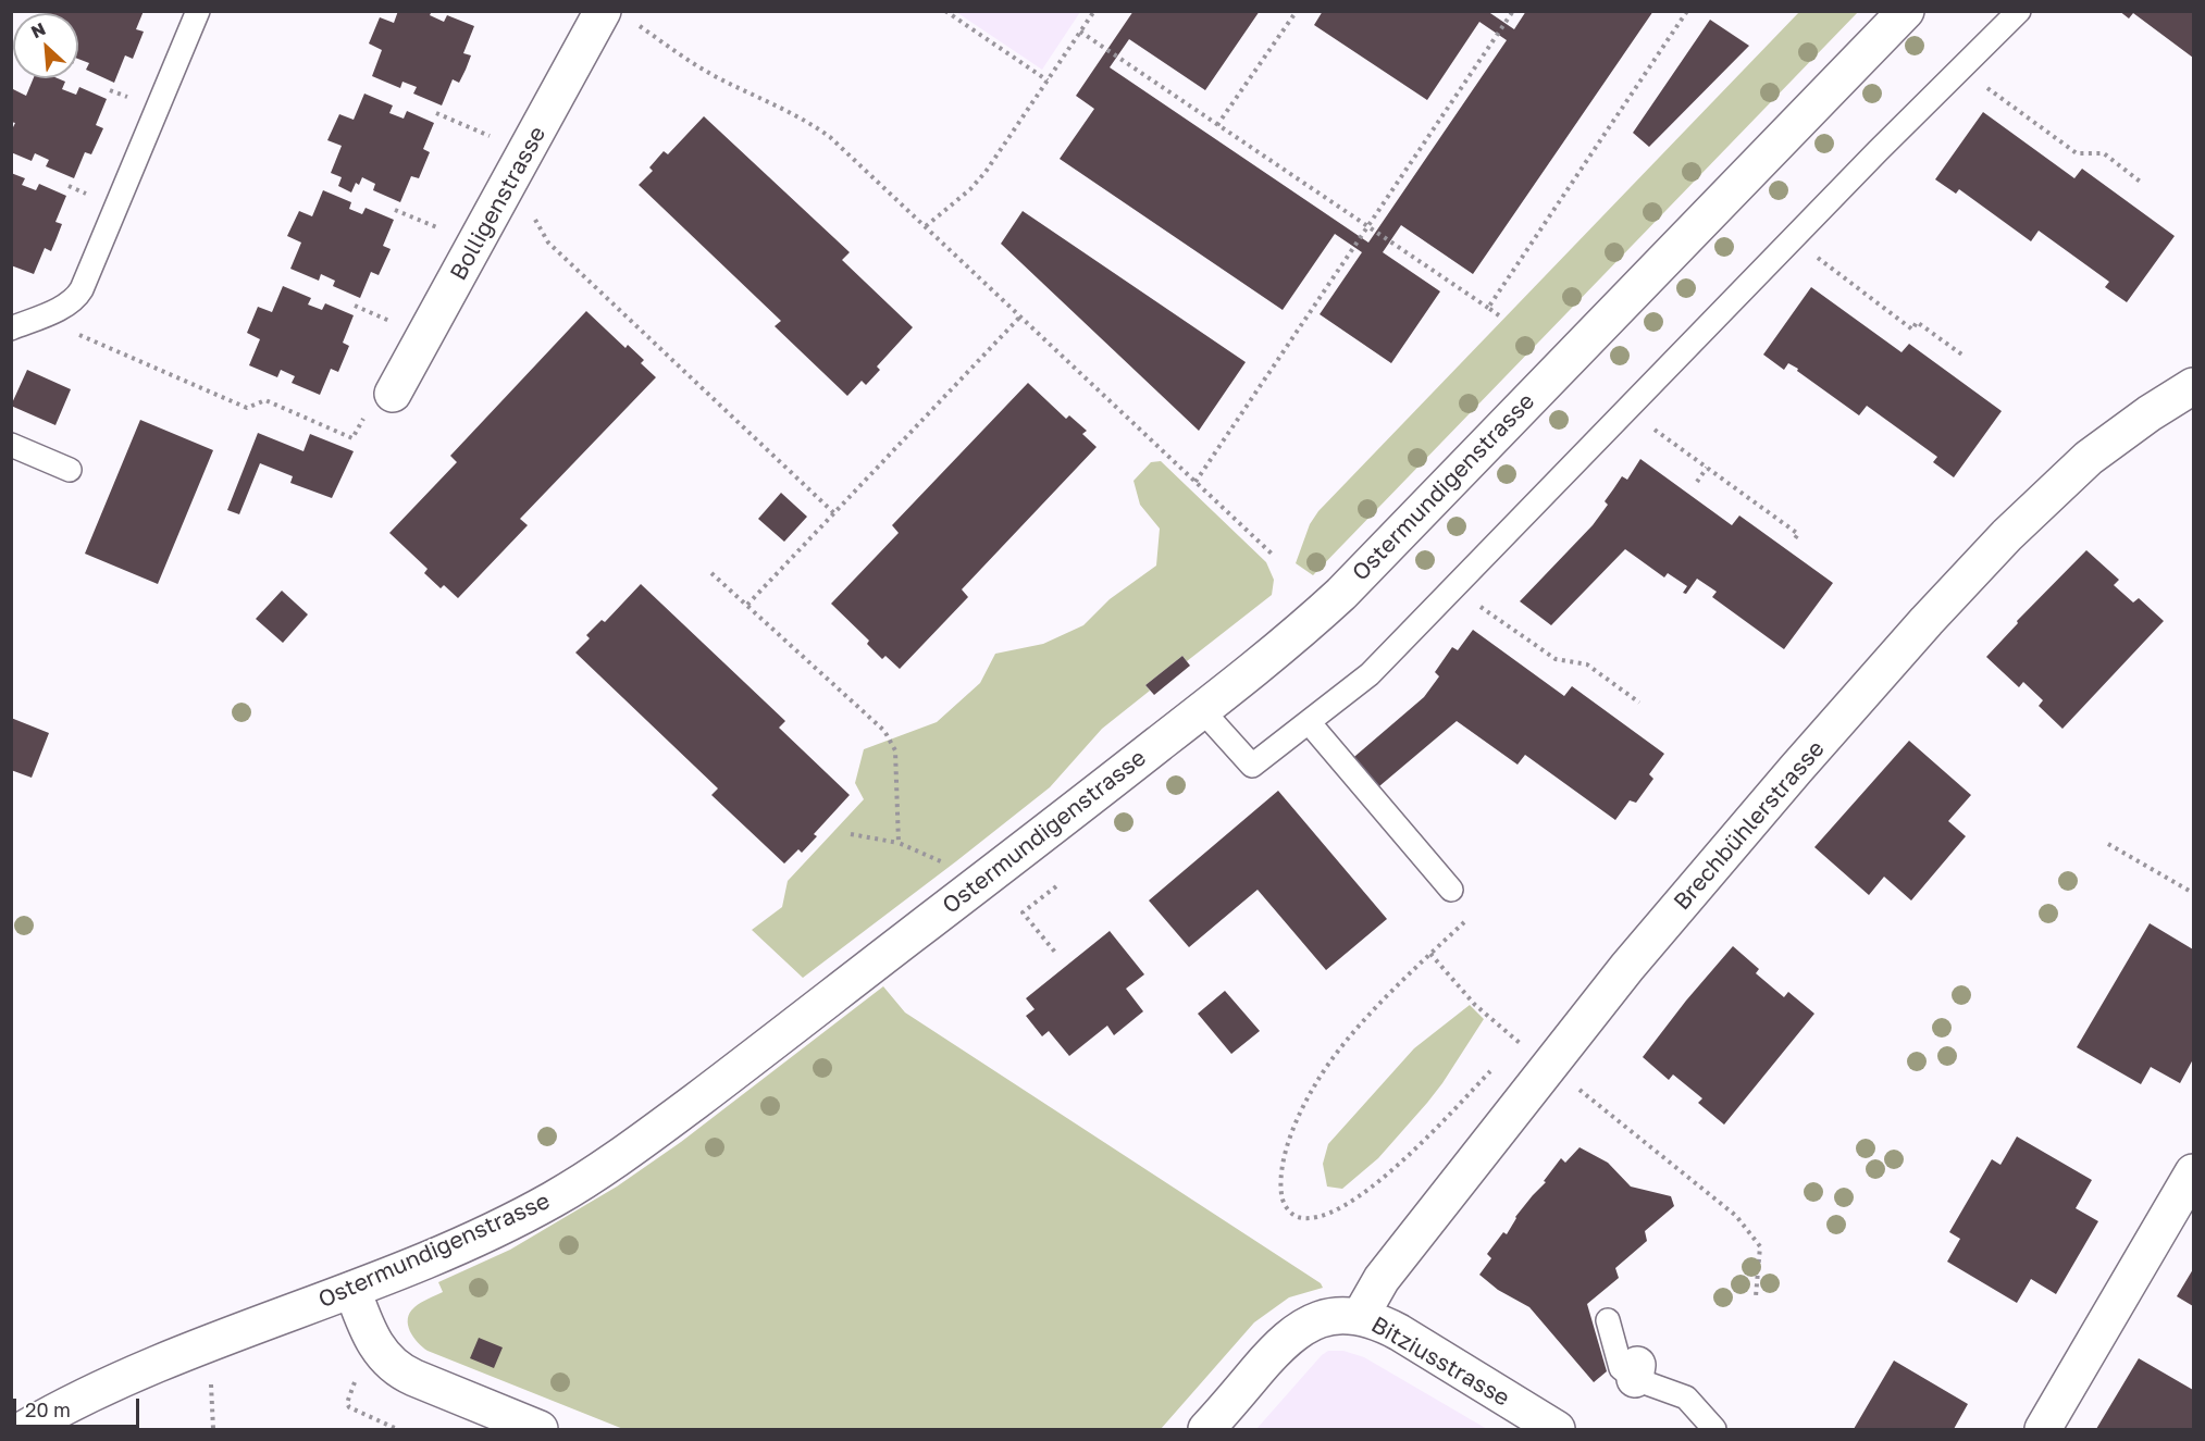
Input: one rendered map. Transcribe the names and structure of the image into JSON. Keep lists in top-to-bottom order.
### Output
{
  "streets": {
    "street": [
      "Bolligenstrasse",
      "Ostermundigenstrasse",
      "Brechbühlerstrasse",
      "Bitziusstrasse"
    ]
  },
  "crossings": [
    ["Brechbühlerstrasse", "Bitziusstrasse"]
  ],
  "scale_bar": "20 m",
  "north": "top left"
}
